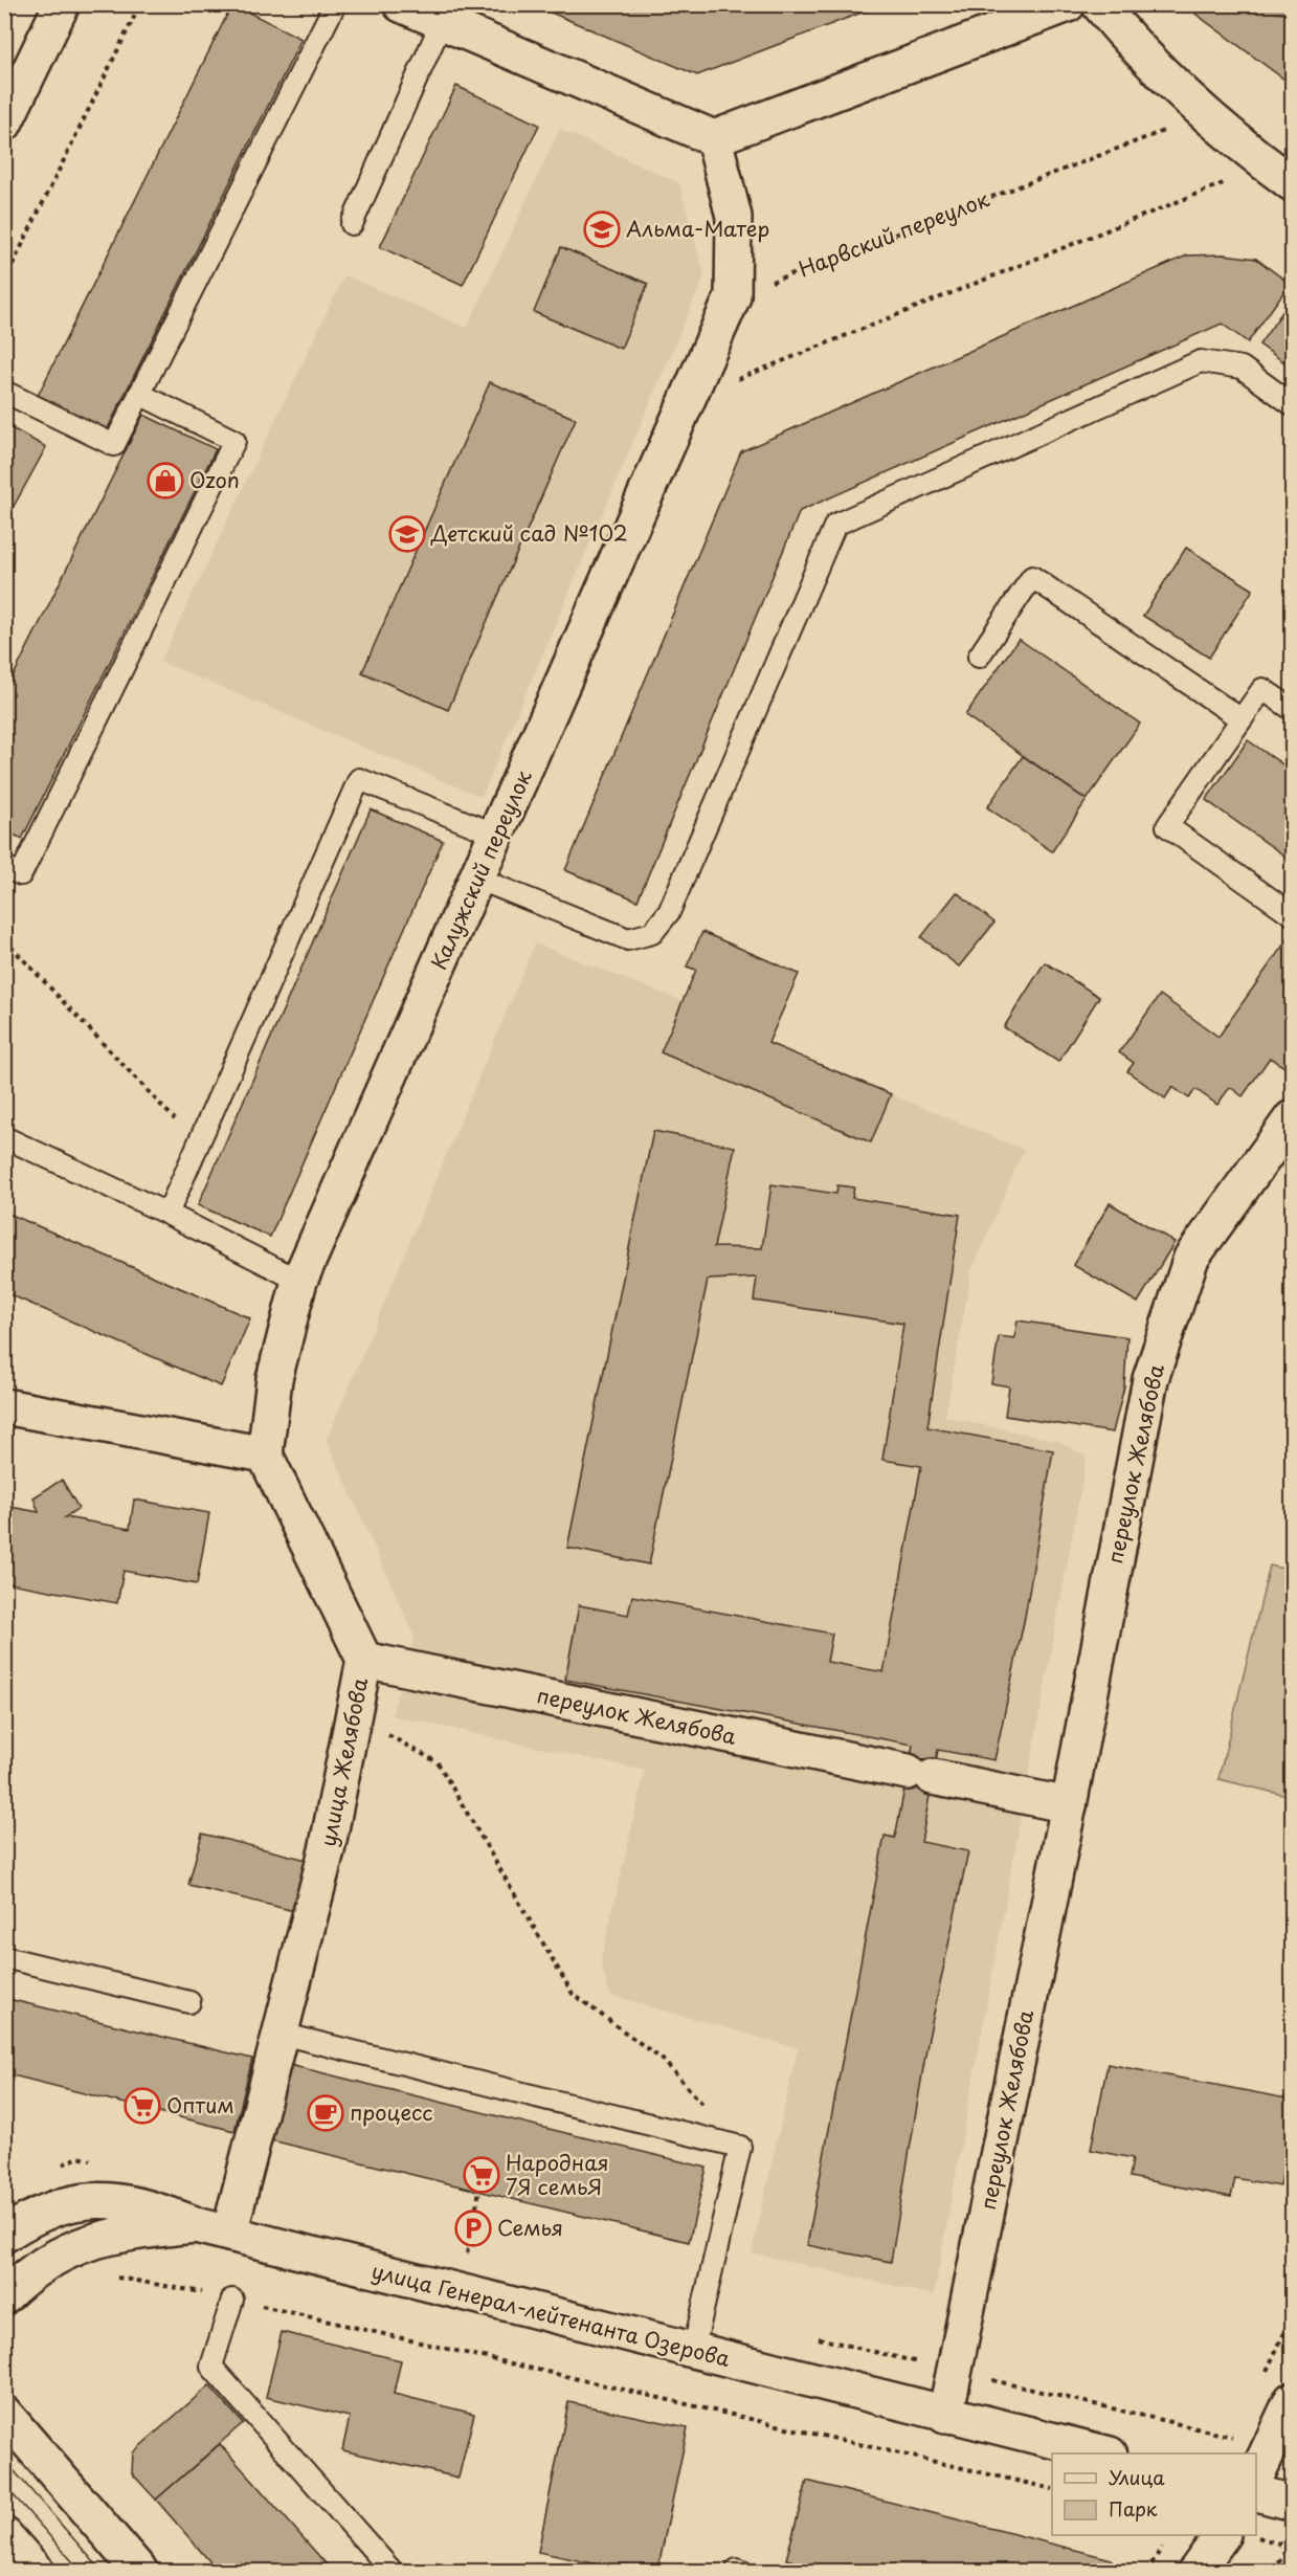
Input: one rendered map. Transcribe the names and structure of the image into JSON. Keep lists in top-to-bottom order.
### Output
{
  "streets": {
    "street": [
      "Калужский переулок",
      "переулок Желябова",
      "улица Желябова",
      "улица Генерал-лейтенанта Озерова"
    ],
    "path": ["Нарвский переулок"]
  },
  "crossings": [
    ["Нарвский переулок", "Калужский переулок"],
    ["Калужский переулок", "улица Желябова"],
    ["переулок Желябова", "улица Желябова"],
    ["переулок Желябова", "улица Генерал-лейтенанта Озерова"],
    ["улица Желябова", "улица Генерал-лейтенанта Озерова"]
  ],
  "places": {
    "school or university": ["Альма-Матер", "Детский сад №102"],
    "shop": ["Ozon"],
    "supermarket": ["Оптим", "Народная 7Я семьЯ"],
    "cafe": ["процесс"],
    "parking": ["Семья"]
  },
  "legend": ["Улица", "Парк"]
}
